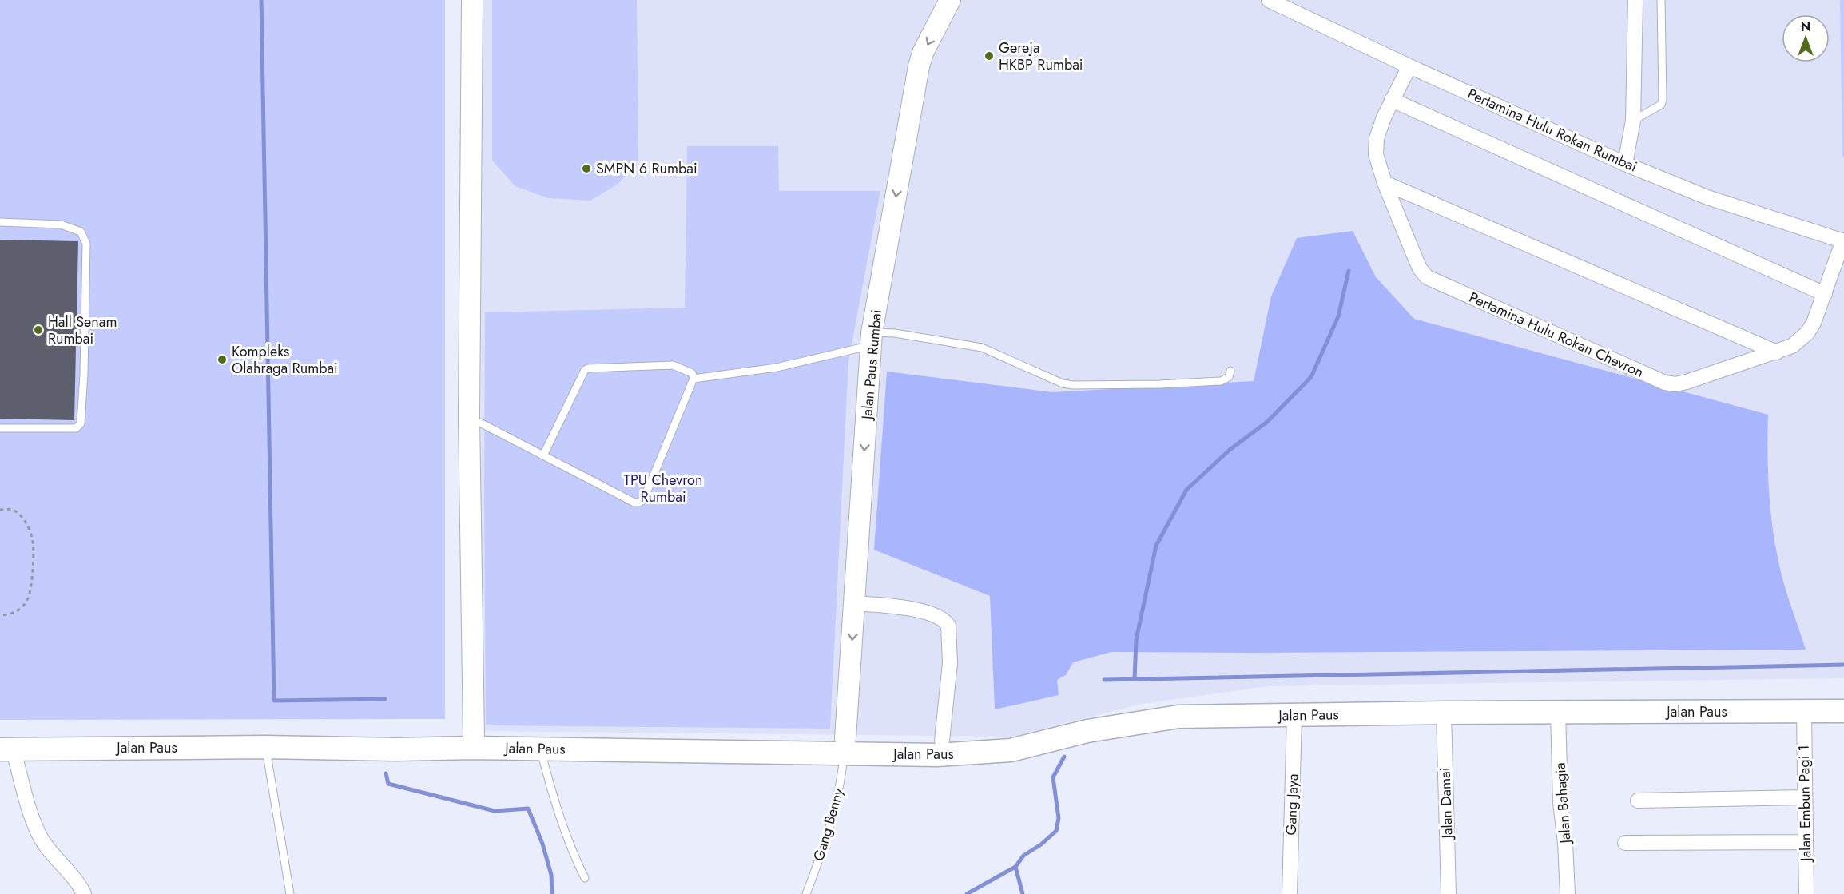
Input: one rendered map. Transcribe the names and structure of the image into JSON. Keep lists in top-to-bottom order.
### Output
{
  "streets": {
    "main road": ["Jalan Paus"],
    "street": [
      "Pertamina Hulu Rokan Rumbai",
      "Pertamina Hulu Rokan Chevron",
      "Jalan Paus Rumbai",
      "Jalan Damai",
      "Jalan Bahagia",
      "Jalan Embun Pagi 1",
      "Gang Jaya"
    ],
    "lane": ["Gang Benny"]
  },
  "crossings": [
    ["Pertamina Hulu Rokan Rumbai", "Pertamina Hulu Rokan Chevron"],
    ["Jalan Paus Rumbai", "Jalan Paus"],
    ["Jalan Paus Rumbai", "Gang Benny"],
    ["Jalan Paus", "Jalan Damai"],
    ["Jalan Paus", "Jalan Bahagia"],
    ["Jalan Paus", "Jalan Embun Pagi 1"],
    ["Jalan Paus", "Gang Jaya"],
    ["Jalan Paus", "Gang Benny"]
  ],
  "one_way": ["Jalan Paus Rumbai"],
  "parks": ["TPU Chevron Rumbai"],
  "places": [
    "Gereja HKBP Rumbai",
    "SMPN 6 Rumbai",
    "Hall Senam Rumbai",
    "Kompleks Olahraga Rumbai"
  ],
  "north": "top"
}
